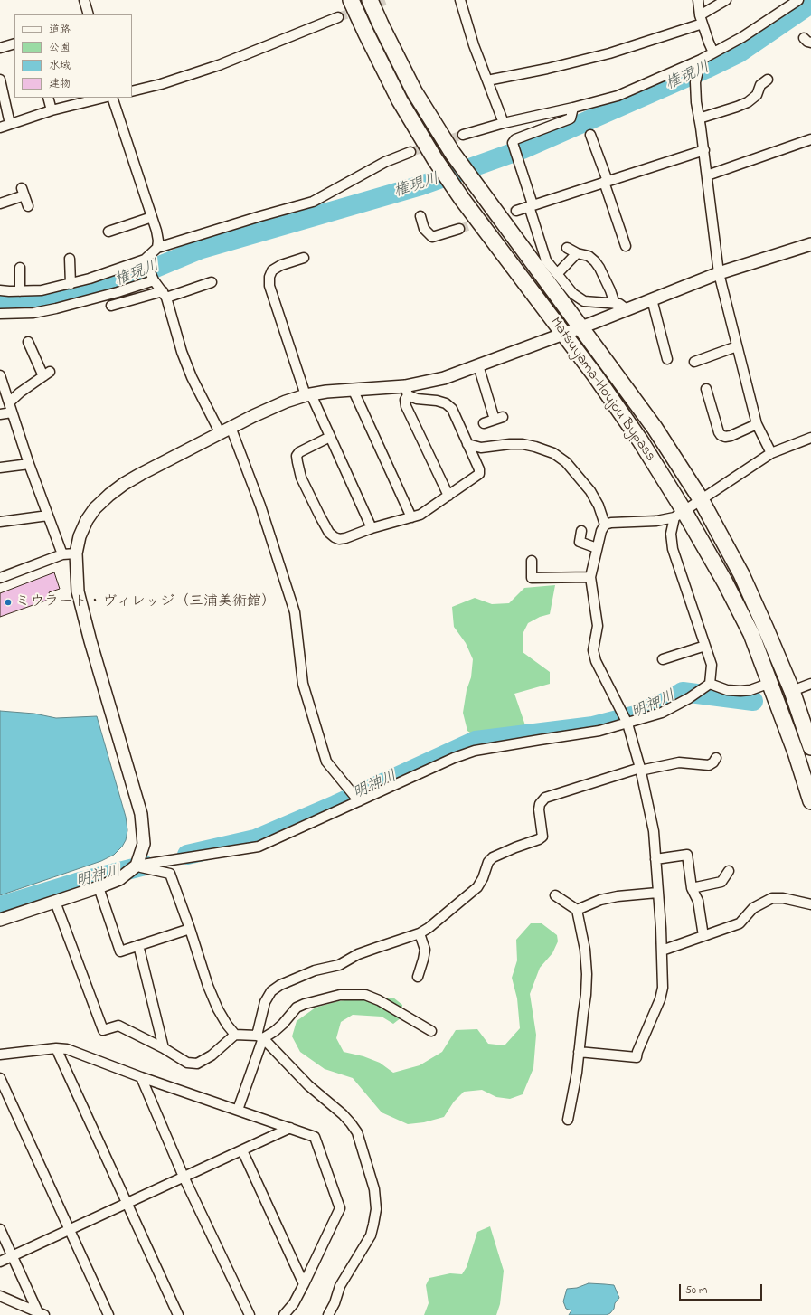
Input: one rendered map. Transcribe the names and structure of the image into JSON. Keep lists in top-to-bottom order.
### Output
{
  "streets": {
    "highway": ["Matsuyama-Houjou Bypass"]
  },
  "water": ["権現川", "明神川"],
  "places": ["ミウラート・ヴィレッジ（三浦美術館）"],
  "legend": [
    "道路",
    "公園",
    "水域",
    "建物"
  ],
  "scale_bar": "50 m"
}
